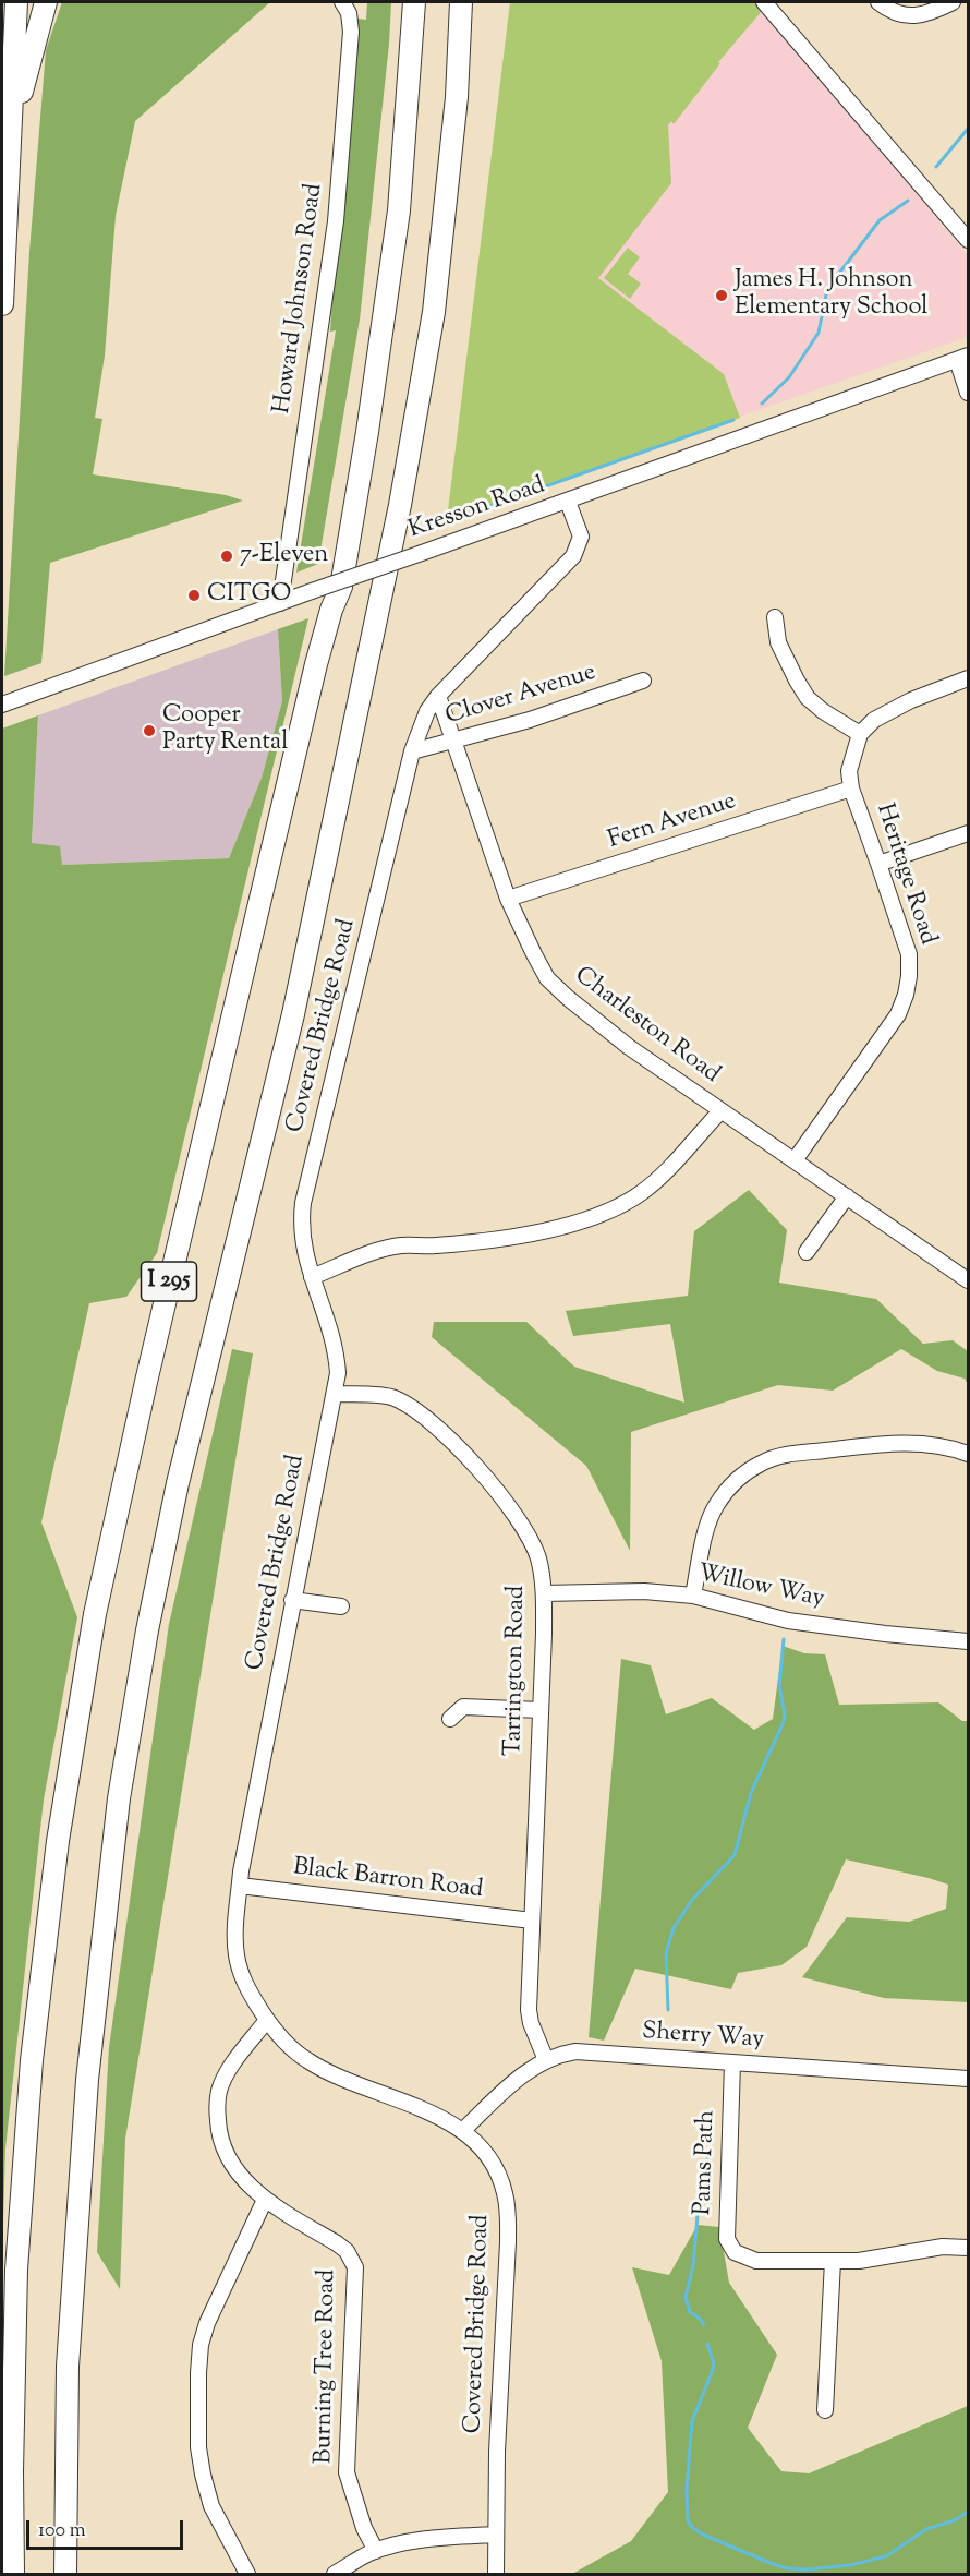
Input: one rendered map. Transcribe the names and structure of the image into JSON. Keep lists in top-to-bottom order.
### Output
{
  "streets": {
    "highway": ["I 295"],
    "street": [
      "Howard Johnson Road",
      "Kresson Road",
      "Clover Avenue",
      "Fern Avenue",
      "Heritage Road",
      "Covered Bridge Road",
      "Charleston Road",
      "Willow Way",
      "Tarrington Road",
      "Black Barron Road",
      "Sherry Way",
      "Pams Path",
      "Burning Tree Road"
    ]
  },
  "crossings": [
    ["Howard Johnson Road", "Kresson Road"],
    ["Kresson Road", "Covered Bridge Road"],
    ["Clover Avenue", "Covered Bridge Road"],
    ["Clover Avenue", "Charleston Road"],
    ["Fern Avenue", "Heritage Road"],
    ["Fern Avenue", "Charleston Road"],
    ["Heritage Road", "Charleston Road"],
    ["Covered Bridge Road", "Charleston Road"],
    ["Covered Bridge Road", "Tarrington Road"],
    ["Covered Bridge Road", "Black Barron Road"],
    ["Covered Bridge Road", "Sherry Way"],
    ["Covered Bridge Road", "Burning Tree Road"],
    ["Willow Way", "Tarrington Road"],
    ["Tarrington Road", "Black Barron Road"],
    ["Tarrington Road", "Sherry Way"],
    ["Sherry Way", "Pams Path"]
  ],
  "places": [
    "James H. Johnson Elementary School",
    "7-Eleven",
    "CITGO",
    "Cooper Party Rental"
  ],
  "scale_bar": "100 m"
}
